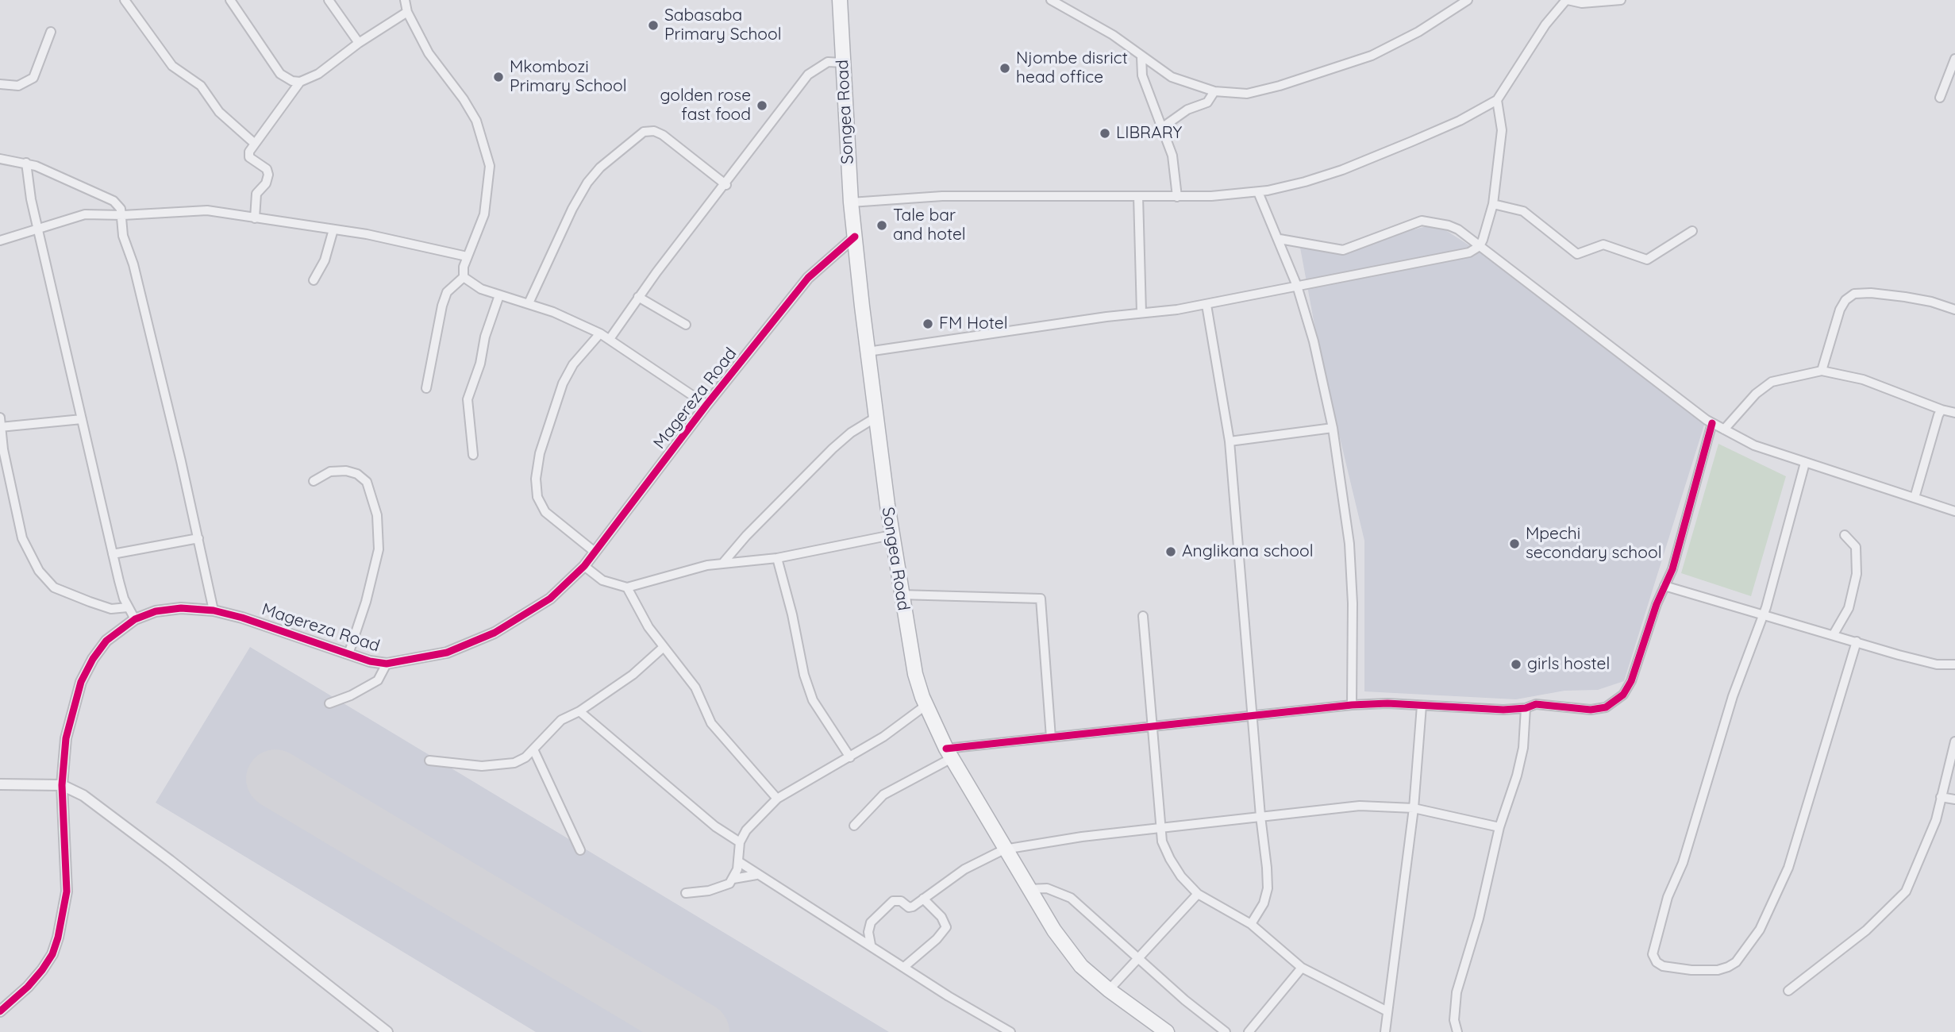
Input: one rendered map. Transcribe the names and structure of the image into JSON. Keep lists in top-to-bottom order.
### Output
{
  "streets": {
    "highway": ["Songea Road"],
    "street": ["Magereza Road"]
  },
  "crossings": [
    ["Songea Road", "Magereza Road"]
  ],
  "places": [
    "Sabasaba Primary School",
    "Njombe disrict head office",
    "Mkombozi Primary School",
    "golden rose fast food",
    "LIBRARY",
    "Tale bar and hotel",
    "FM Hotel",
    "Mpechi secondary school",
    "Anglikana school",
    "girls hostel"
  ]
}
